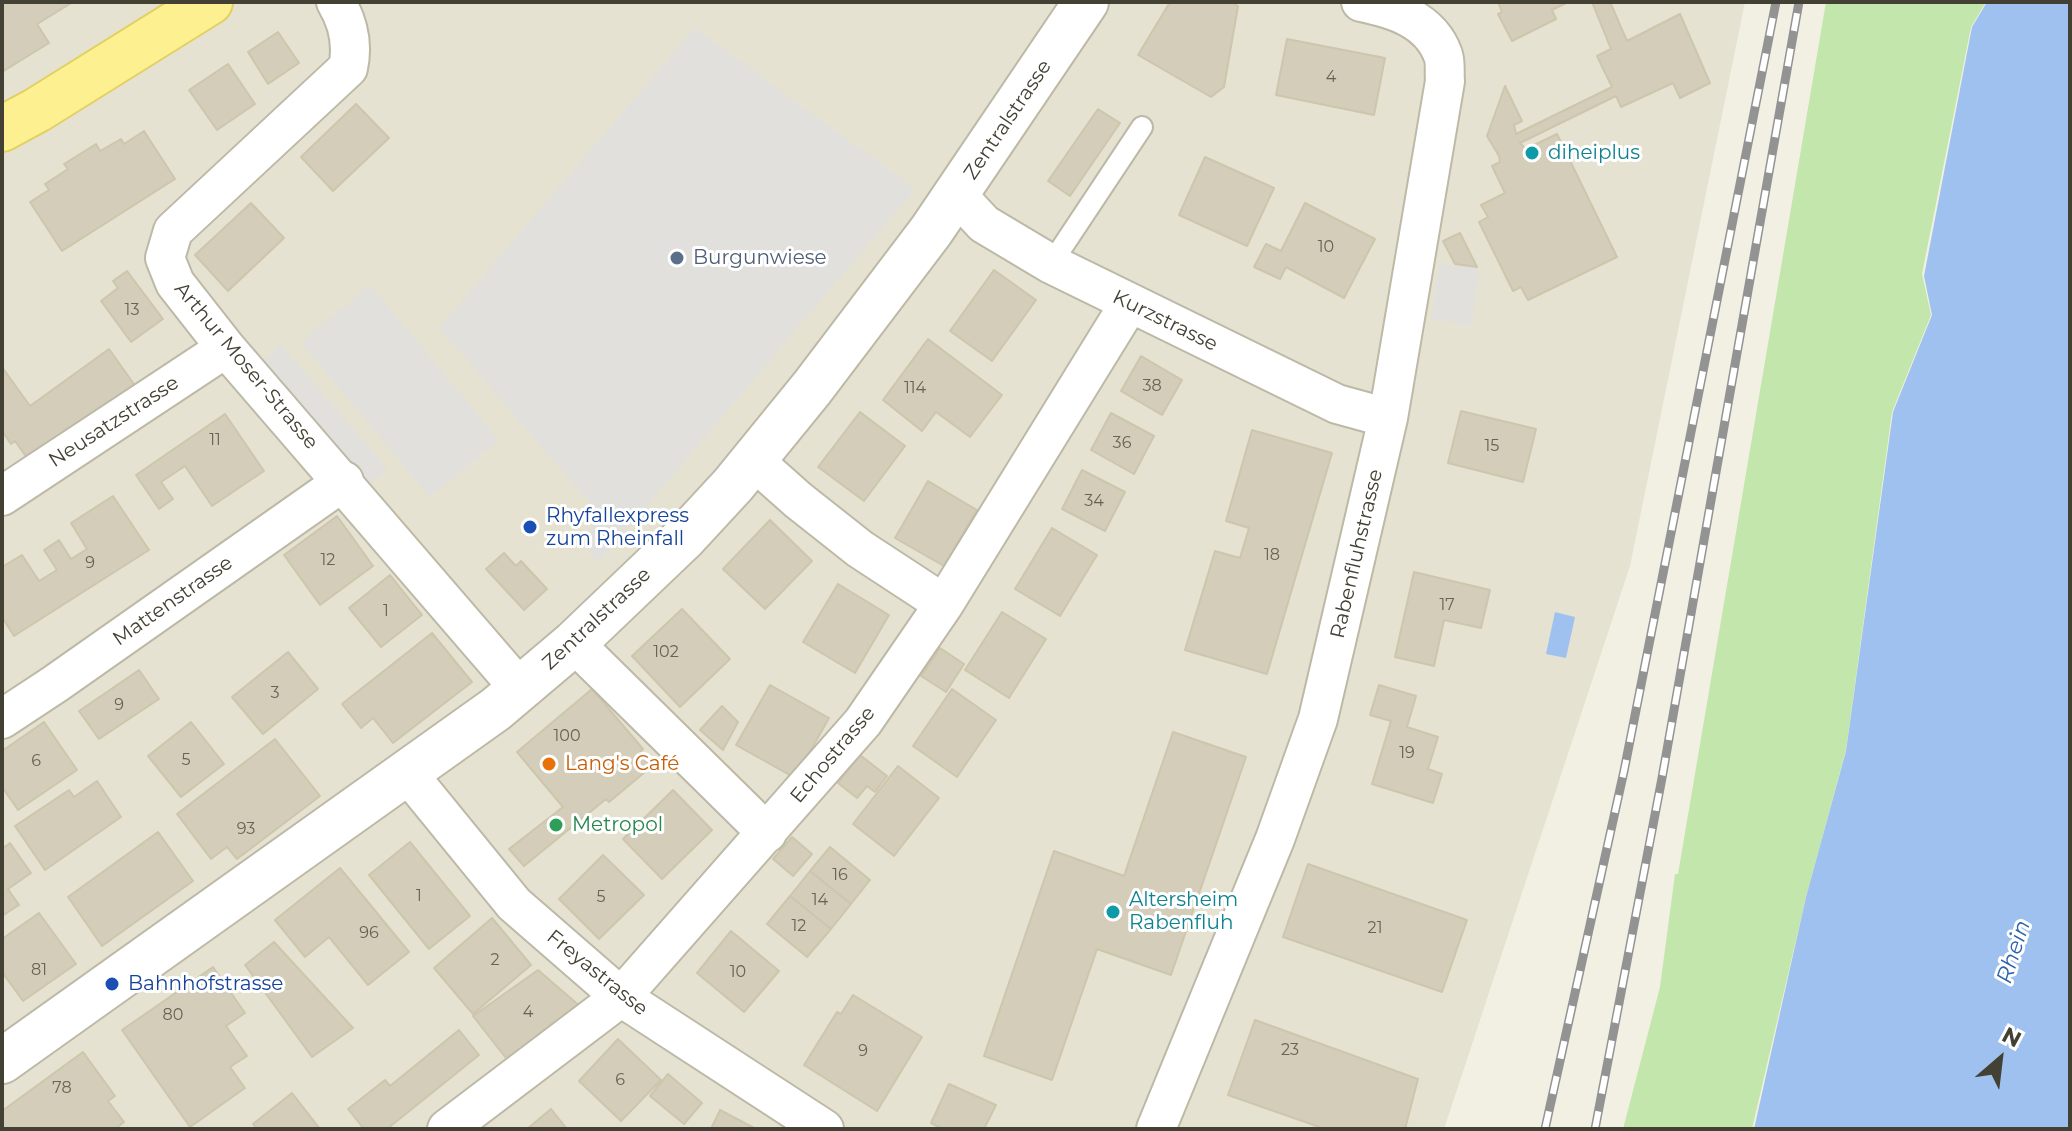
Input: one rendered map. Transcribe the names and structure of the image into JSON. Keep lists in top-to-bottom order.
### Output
{
  "streets": {
    "street": [
      "Zentralstrasse",
      "Kurzstrasse",
      "Arthur Moser-Strasse",
      "Neusatzstrasse",
      "Rabenfluhstrasse",
      "Mattenstrasse",
      "Echostrasse",
      "Freyastrasse"
    ]
  },
  "crossings": [
    ["Zentralstrasse", "Kurzstrasse"],
    ["Zentralstrasse", "Arthur Moser-Strasse"],
    ["Zentralstrasse", "Freyastrasse"],
    ["Kurzstrasse", "Rabenfluhstrasse"],
    ["Kurzstrasse", "Echostrasse"],
    ["Arthur Moser-Strasse", "Neusatzstrasse"],
    ["Arthur Moser-Strasse", "Mattenstrasse"],
    ["Echostrasse", "Freyastrasse"]
  ],
  "water": ["Rhein"],
  "places": [
    "diheiplus",
    "Burgunwiese",
    "Rhyfallexpress zum Rheinfall",
    "Lang's Café",
    "Metropol",
    "Altersheim Rabenfluh",
    "Bahnhofstrasse"
  ],
  "house_numbers": [
    "4",
    "10",
    "13",
    "38",
    "114",
    "11",
    "36",
    "15",
    "34",
    "18",
    "12",
    "9",
    "17",
    "1",
    "102",
    "3",
    "9",
    "100",
    "19",
    "5",
    "6",
    "93",
    "16",
    "1",
    "5",
    "14",
    "12",
    "21",
    "96",
    "2",
    "81",
    "10",
    "4",
    "80",
    "23",
    "9",
    "6",
    "78"
  ],
  "north": "top right"
}
